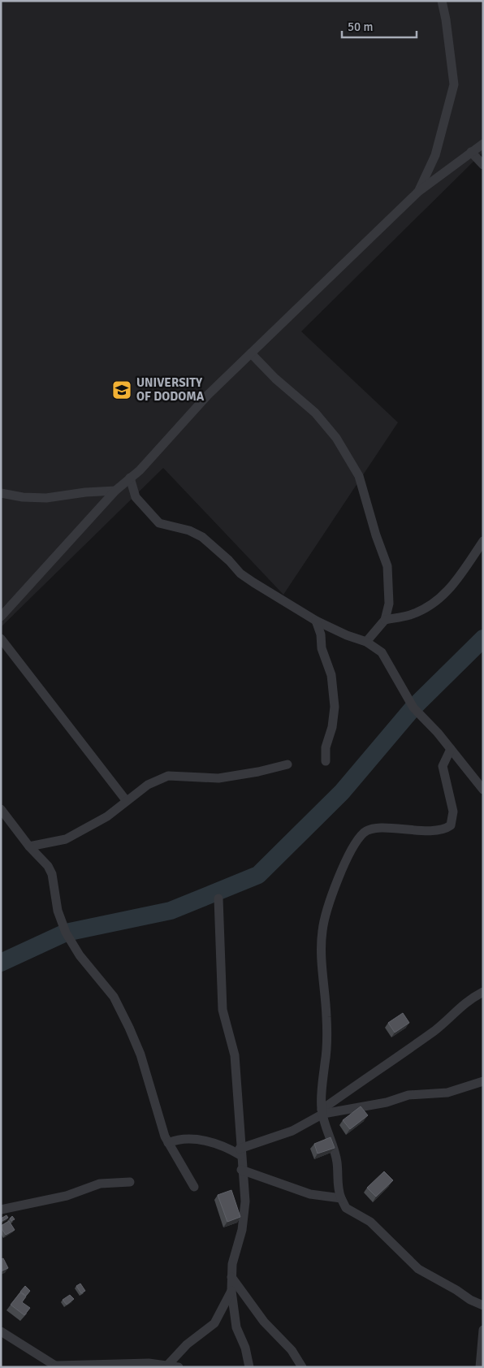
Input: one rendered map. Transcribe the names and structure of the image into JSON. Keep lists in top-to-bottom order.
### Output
{
  "places": {
    "school or university": ["UNIVERSITY OF DODOMA"]
  },
  "scale_bar": "50 m"
}
